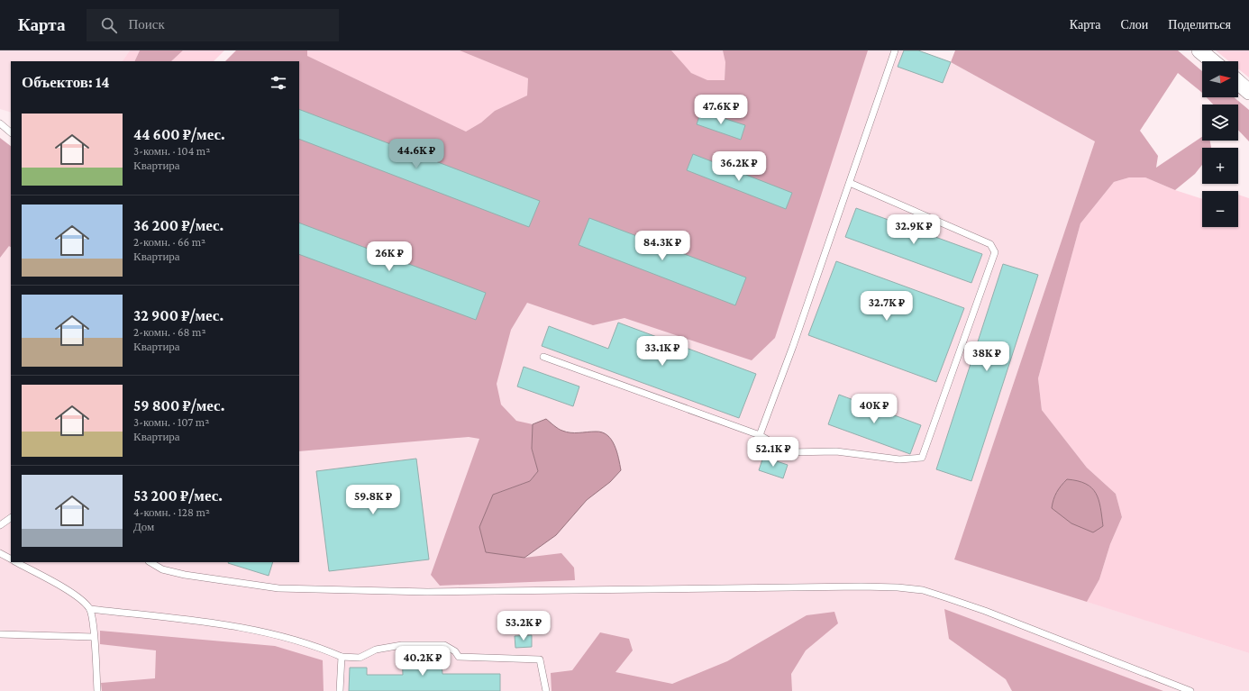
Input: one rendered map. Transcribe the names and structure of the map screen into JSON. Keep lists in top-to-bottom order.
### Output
{
  "north": "right",
  "page": {
    "header": "Карта",
    "search": "Поиск",
    "nav": ["Карта", "Слои", "Поделиться"],
    "map_buttons": ["+", "−"],
    "heading": "Объектов: 14",
    "price": [
      "47.6K ₽",
      "44.6K ₽",
      "36.2K ₽",
      "32.9K ₽",
      "84.3K ₽",
      "26K ₽",
      "32.7K ₽",
      "33.1K ₽",
      "38K ₽",
      "40K ₽",
      "52.1K ₽",
      "59.8K ₽",
      "53.2K ₽",
      "40.2K ₽"
    ],
    "list": [
      {
        "name": "44 600 ₽/мес.",
        "note": "3-комн. · 104 m² · Квартира"
      },
      {
        "name": "36 200 ₽/мес.",
        "note": "2-комн. · 66 m² · Квартира"
      },
      {
        "name": "32 900 ₽/мес.",
        "note": "2-комн. · 68 m² · Квартира"
      },
      {
        "name": "59 800 ₽/мес.",
        "note": "3-комн. · 107 m² · Квартира"
      },
      {
        "name": "53 200 ₽/мес.",
        "note": "4-комн. · 128 m² · Дом"
      }
    ]
  }
}
